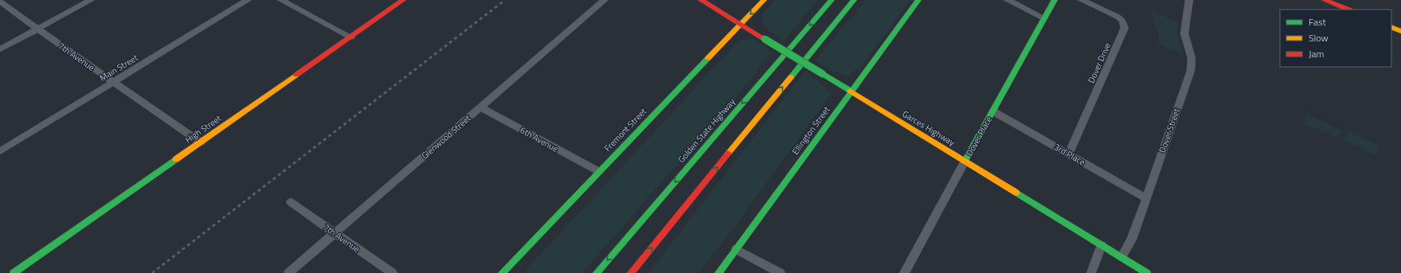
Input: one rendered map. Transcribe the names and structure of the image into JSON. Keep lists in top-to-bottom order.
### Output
{
  "streets": {
    "main road": [
      "Garces Highway",
      "High Street",
      "Fremont Street",
      "Golden State Highway",
      "Ellington Street",
      "Dover Place"
    ],
    "street": [
      "7th Avenue",
      "Dover Drive",
      "Main Street",
      "Dover Street",
      "Glenwood Street",
      "6th Avenue",
      "3rd Place"
    ]
  },
  "crossings": [
    ["7th Avenue", "Main Street"],
    ["7th Avenue", "High Street"],
    ["7th Avenue", "Glenwood Street"],
    ["Dover Drive", "3rd Place"],
    ["Garces Highway", "Fremont Street"],
    ["Garces Highway", "Ellington Street"],
    ["Garces Highway", "Dover Street"],
    ["Garces Highway", "Dover Place"],
    ["Fremont Street", "6th Avenue"],
    ["Dover Street", "3rd Place"],
    ["Dover Place", "3rd Place"],
    ["Glenwood Street", "6th Avenue"]
  ],
  "legend": ["Fast", "Slow", "Jam"]
}
